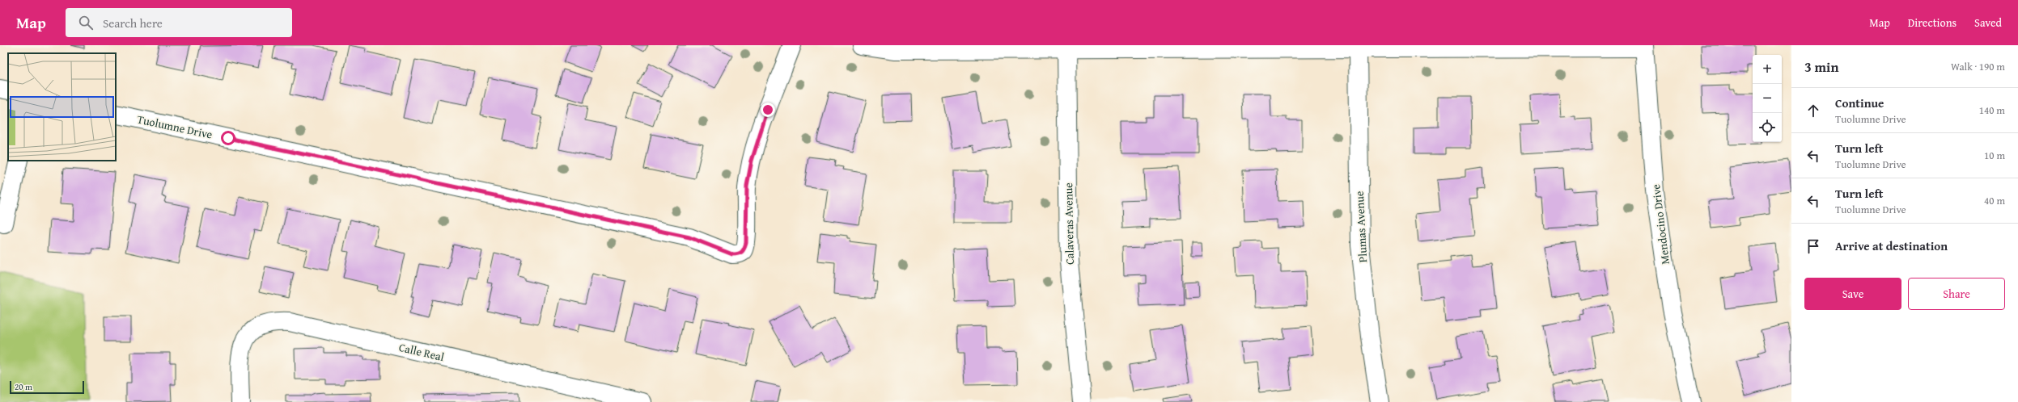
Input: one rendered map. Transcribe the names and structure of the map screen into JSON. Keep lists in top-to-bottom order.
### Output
{
  "streets": {
    "street": [
      "Tuolumne Drive",
      "Calaveras Avenue",
      "Mendocino Drive",
      "Plumas Avenue",
      "Calle Real"
    ]
  },
  "scale_bar": "20 m",
  "page": {
    "header": "Map",
    "search": "Search here",
    "nav": ["Map", "Directions", "Saved"],
    "heading": ["3 min", "Walk · 190 m"],
    "map_buttons": ["+", "−"],
    "list": [
      ["Continue", "Tuolumne Drive", "140 m"],
      ["Turn left", "Tuolumne Drive", "10 m"],
      ["Turn left", "Tuolumne Drive", "40 m"],
      "Arrive at destination"
    ],
    "buttons": ["Save", "Share"],
    "scale": "20 m"
  }
}
